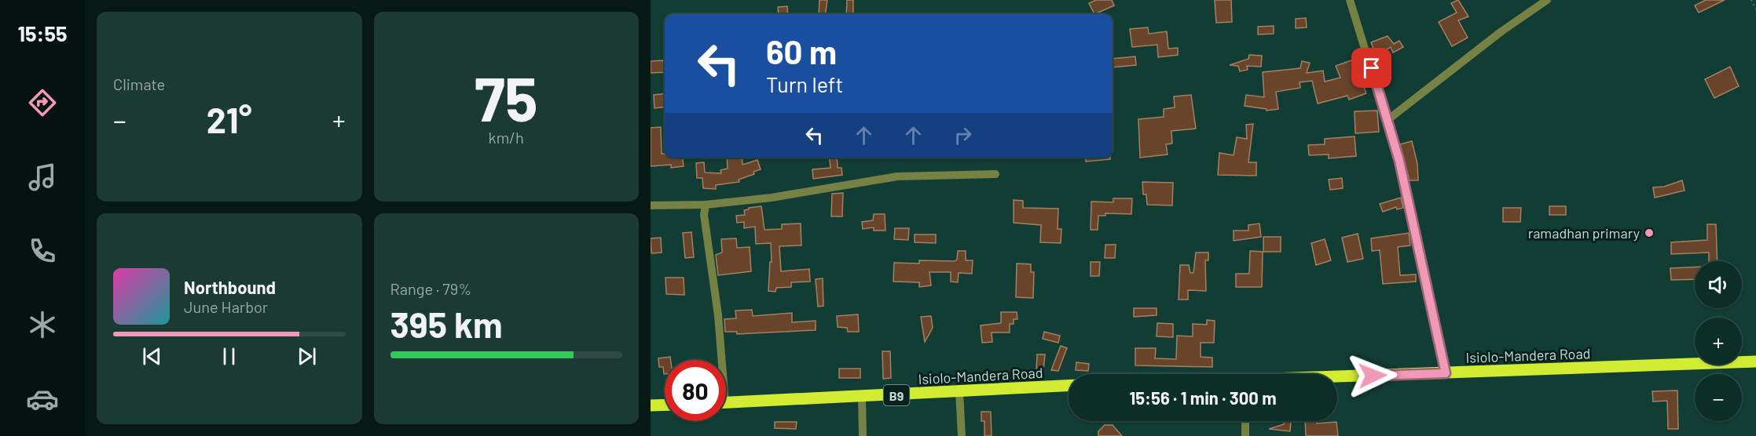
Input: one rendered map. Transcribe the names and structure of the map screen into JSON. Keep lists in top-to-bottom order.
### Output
{
  "streets": {
    "highway": ["Isiolo-Mandera Road", "B9"]
  },
  "places": ["ramadhan primary"],
  "page": {
    "tabs": "15:55",
    "tile": [
      "Climate",
      ["75", "km/h"],
      ["Range · 79%", "395 km"]
    ],
    "turn": ["60 m", "Turn left"],
    "heat": ["−", "21°", "+"],
    "map_buttons": ["+", "−"],
    "song": ["Northbound", "June Harbor"],
    "limit": "80",
    "trip": "15:56 · 1 min · 300 m"
  }
}
